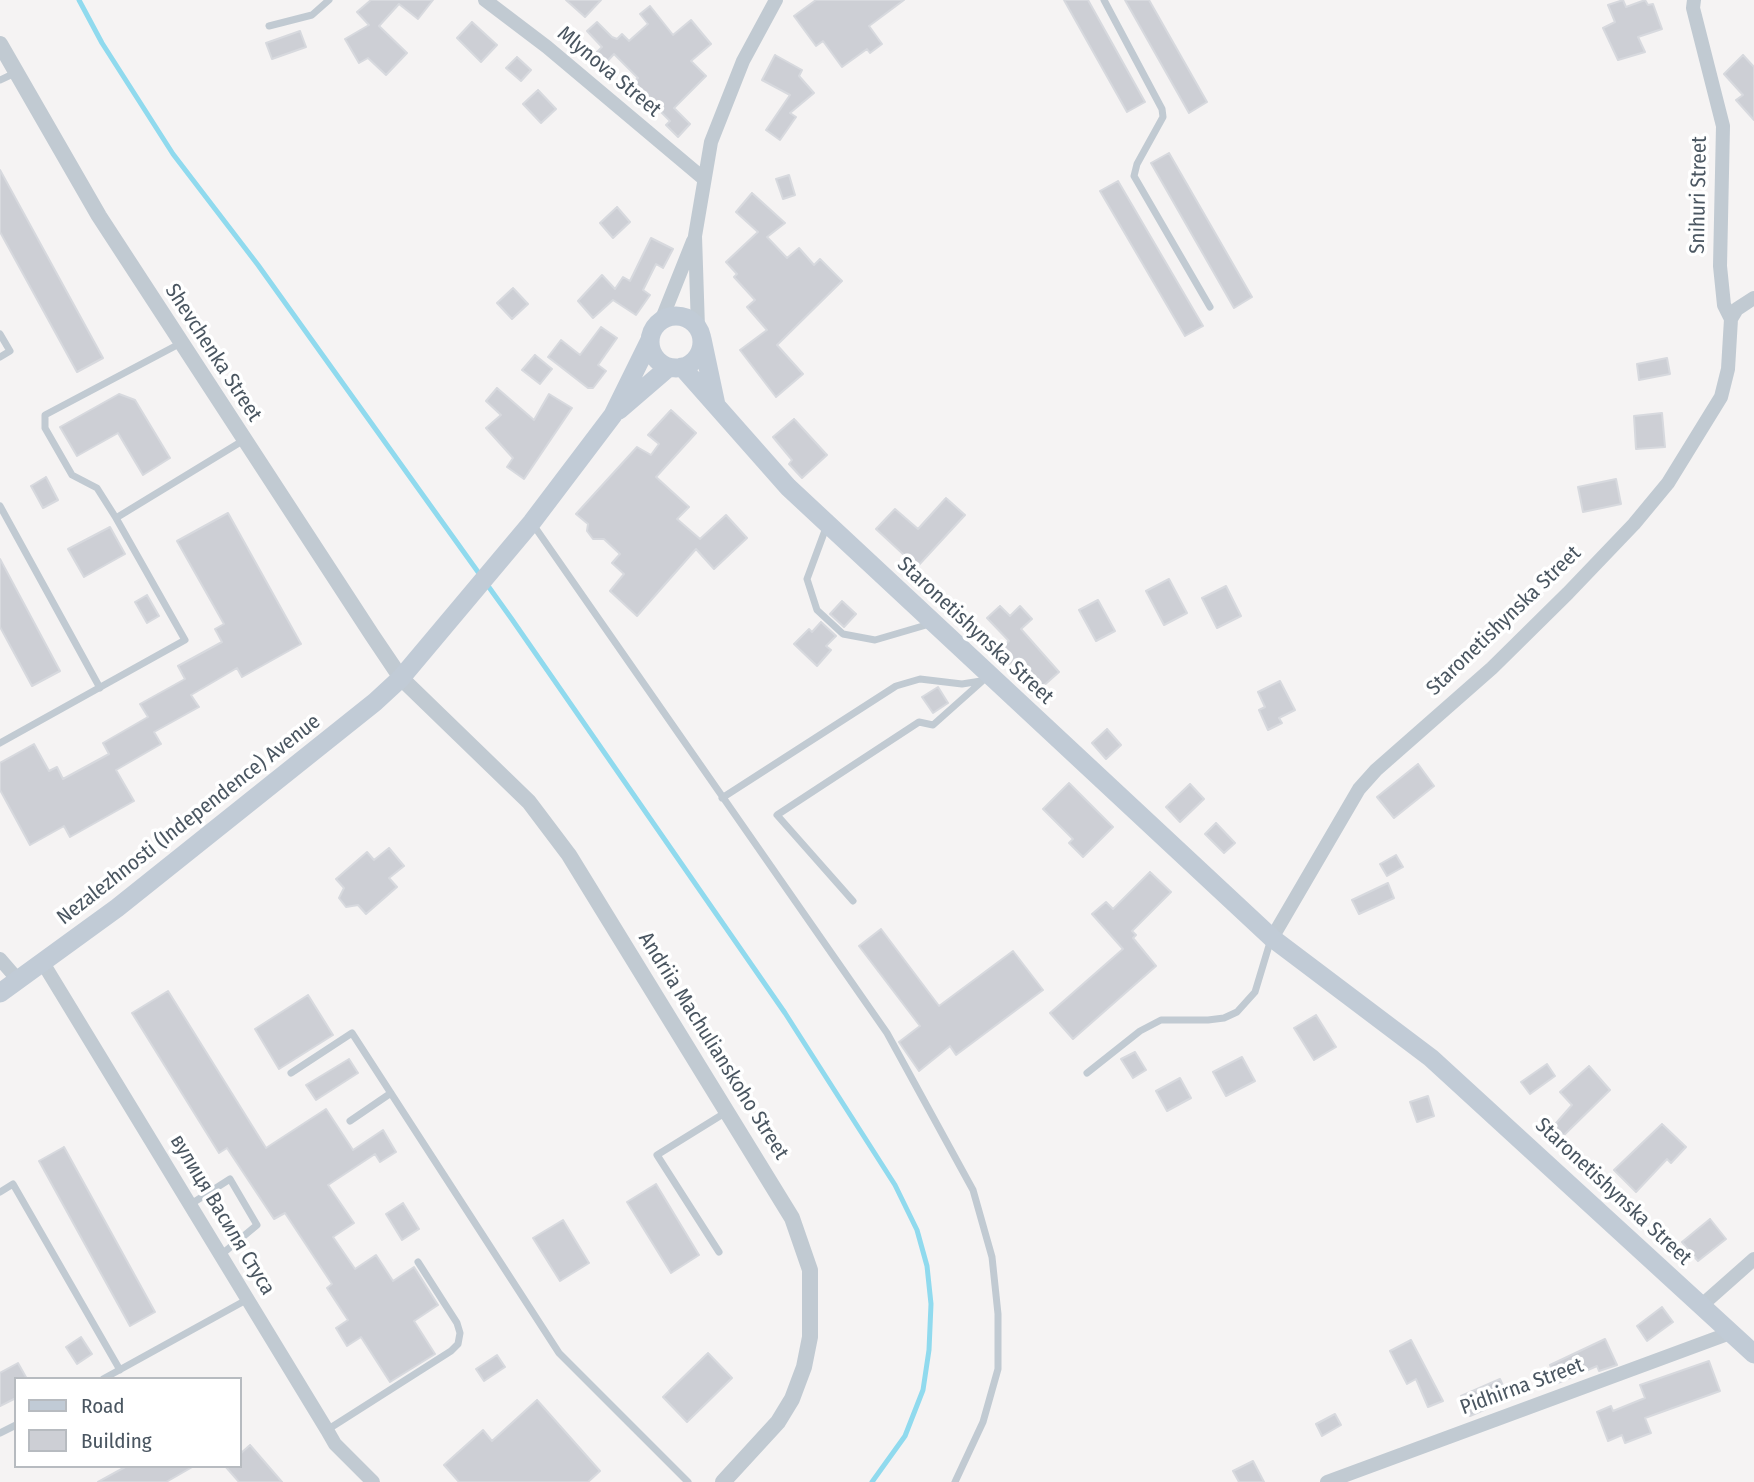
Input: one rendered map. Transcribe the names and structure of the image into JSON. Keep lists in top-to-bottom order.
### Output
{
  "streets": {
    "main road": ["Staronetishynska Street", "Nezalezhnosti (Independence) Avenue"],
    "street": [
      "Mlynova Street",
      "Snihuri Street",
      "Shevchenka Street",
      "Andriia Machulianskoho Street",
      "вулиця Василя Стуса",
      "Pidhirna Street"
    ]
  },
  "crossings": [
    ["Snihuri Street", "Staronetishynska Street"],
    ["Shevchenka Street", "Nezalezhnosti (Independence) Avenue"],
    ["Shevchenka Street", "Andriia Machulianskoho Street"],
    ["Staronetishynska Street", "Pidhirna Street"],
    ["Nezalezhnosti (Independence) Avenue", "Andriia Machulianskoho Street"],
    ["Nezalezhnosti (Independence) Avenue", "вулиця Василя Стуса"]
  ],
  "legend": ["Road", "Building"]
}
